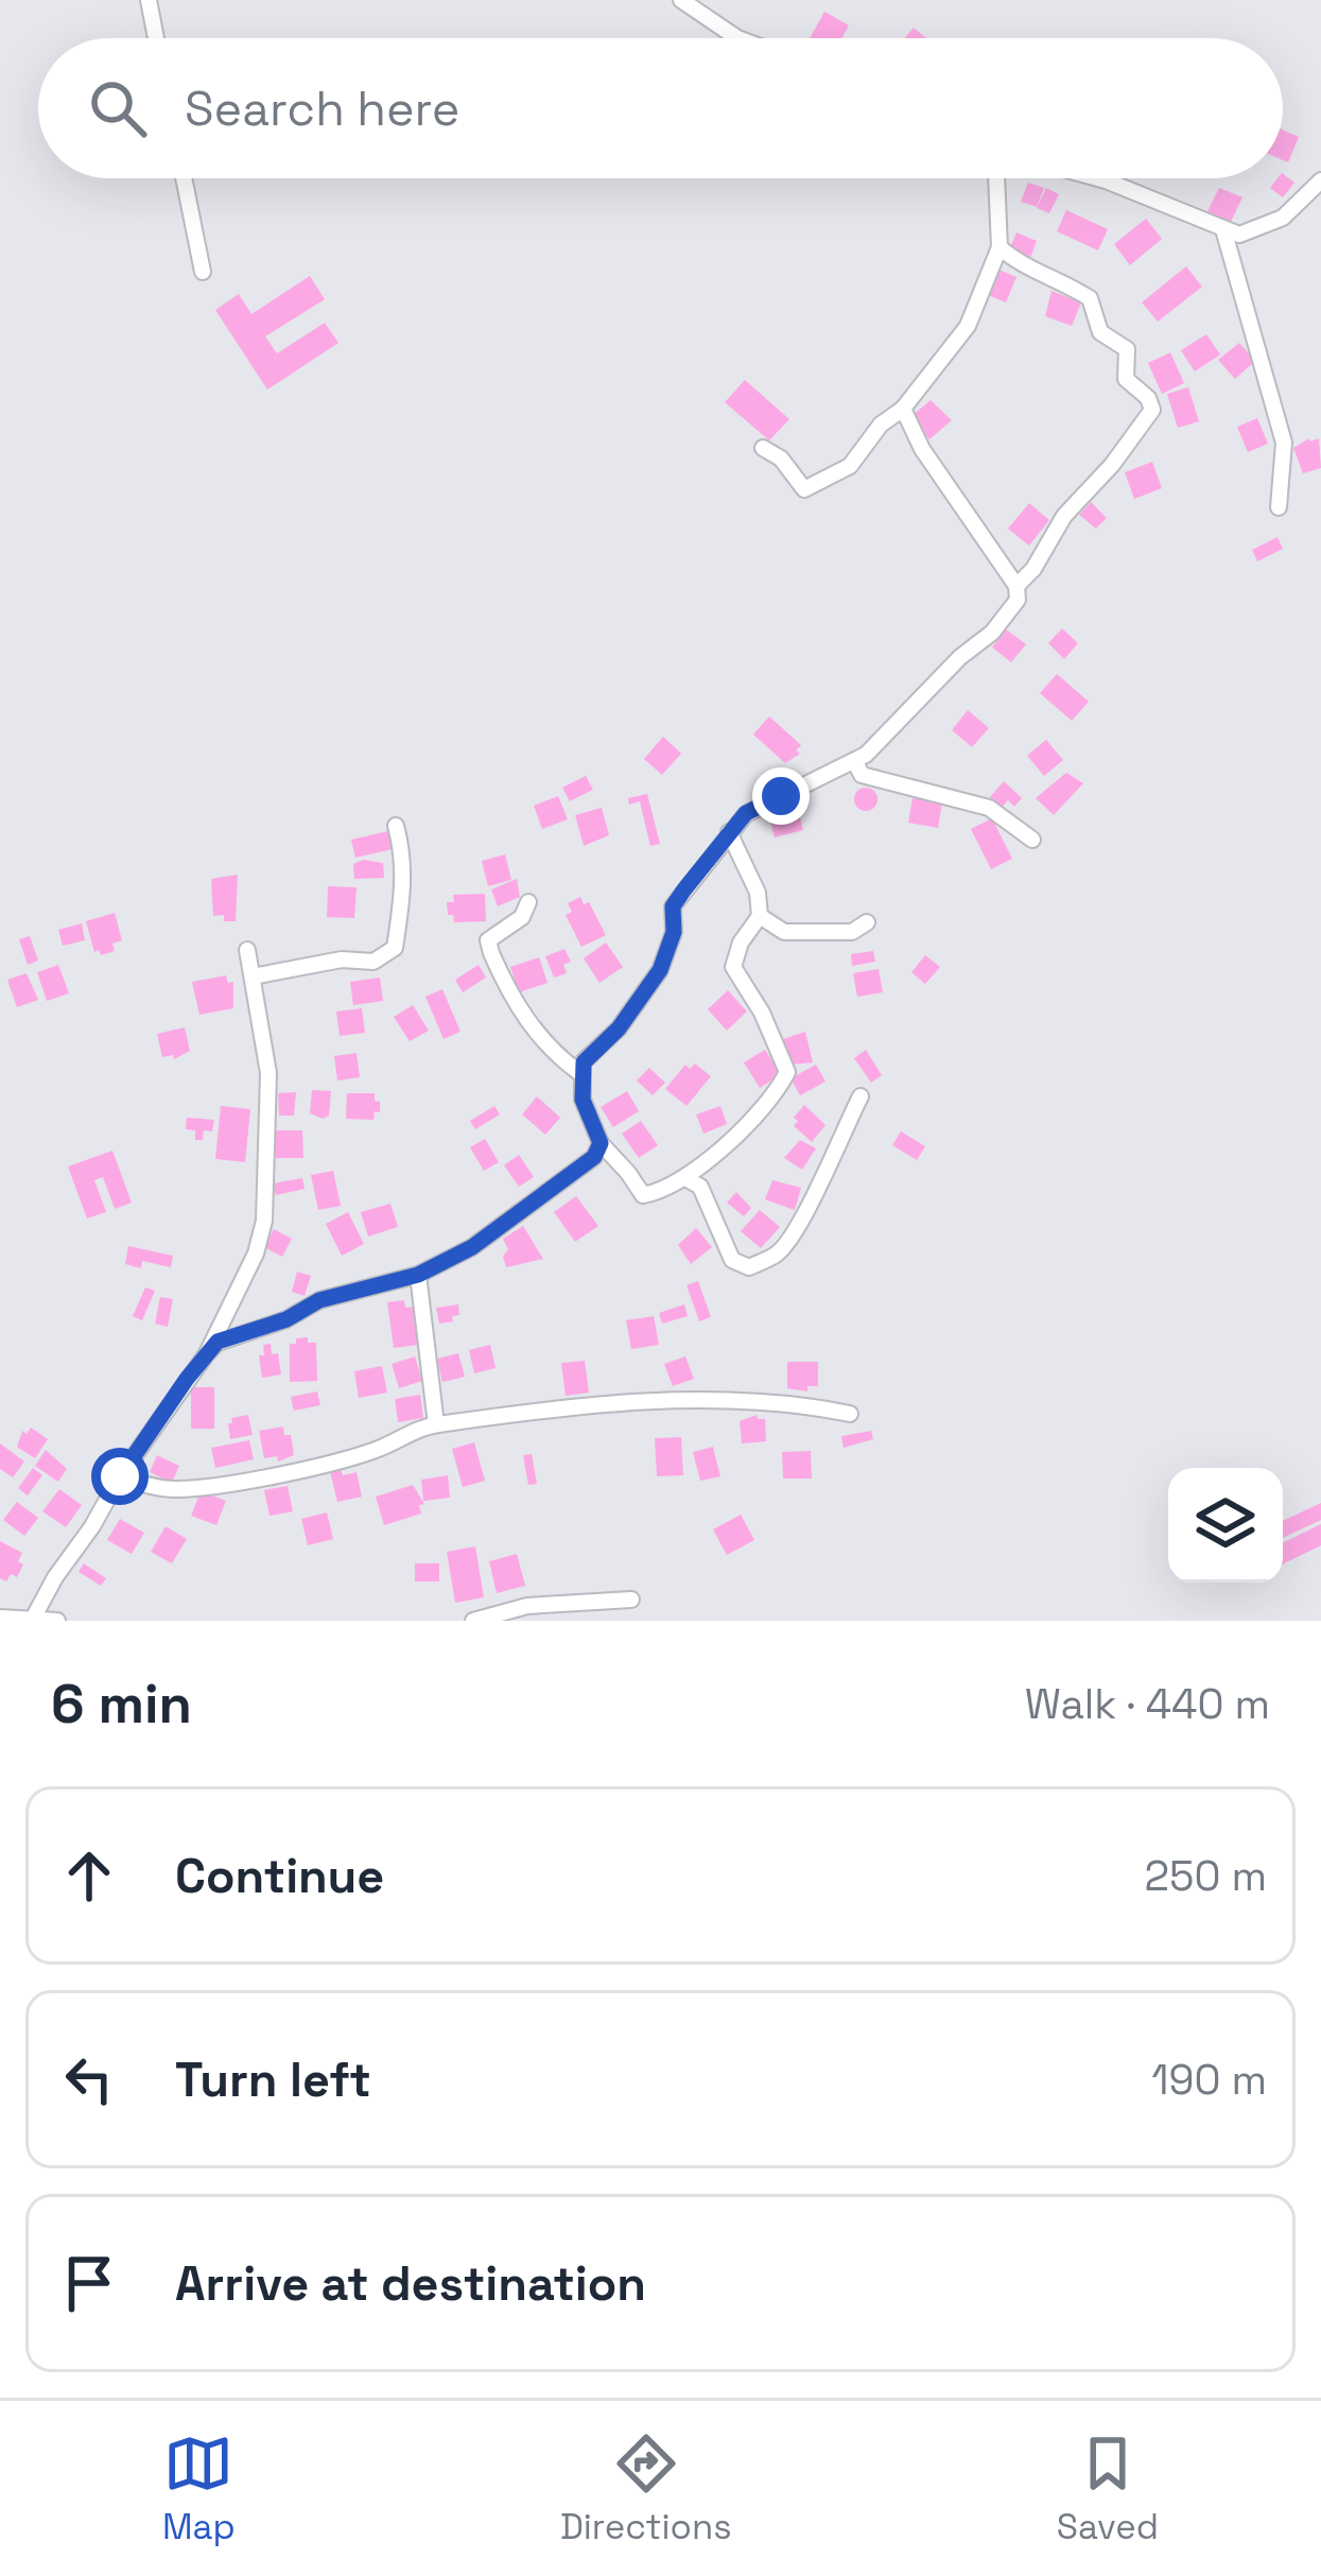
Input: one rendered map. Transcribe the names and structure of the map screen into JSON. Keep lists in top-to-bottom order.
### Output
{
  "page": {
    "search": "Search here",
    "heading": ["6 min", "Walk · 440 m"],
    "list": [
      ["Continue", "250 m"],
      ["Turn left", "190 m"],
      "Arrive at destination"
    ],
    "nav": ["Map", "Directions", "Saved"]
  }
}
